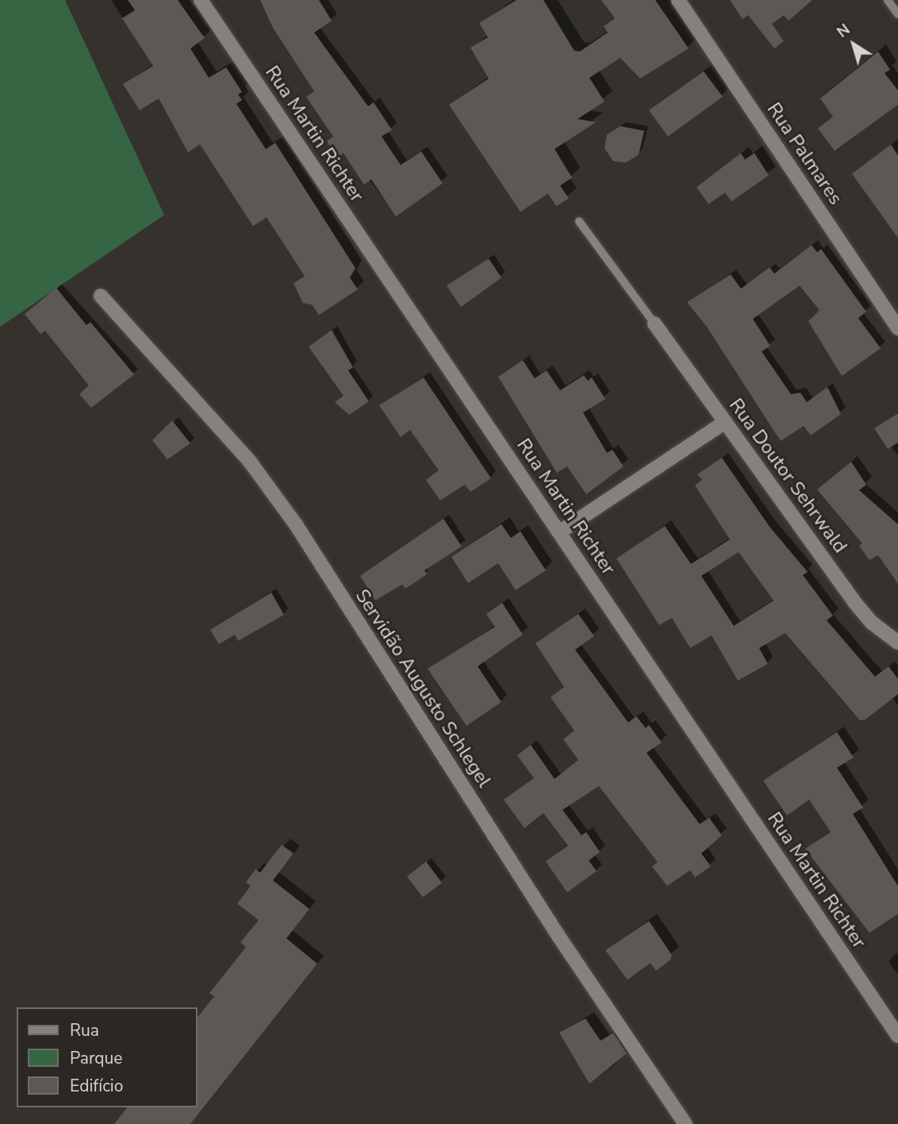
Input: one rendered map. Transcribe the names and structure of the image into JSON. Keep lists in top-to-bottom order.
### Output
{
  "streets": {
    "street": [
      "Rua Martin Richter",
      "Rua Palmares",
      "Rua Doutor Sehrwald",
      "Servidão Augusto Schlegel"
    ]
  },
  "legend": ["Rua", "Parque", "Edifício"],
  "north": "top left"
}
